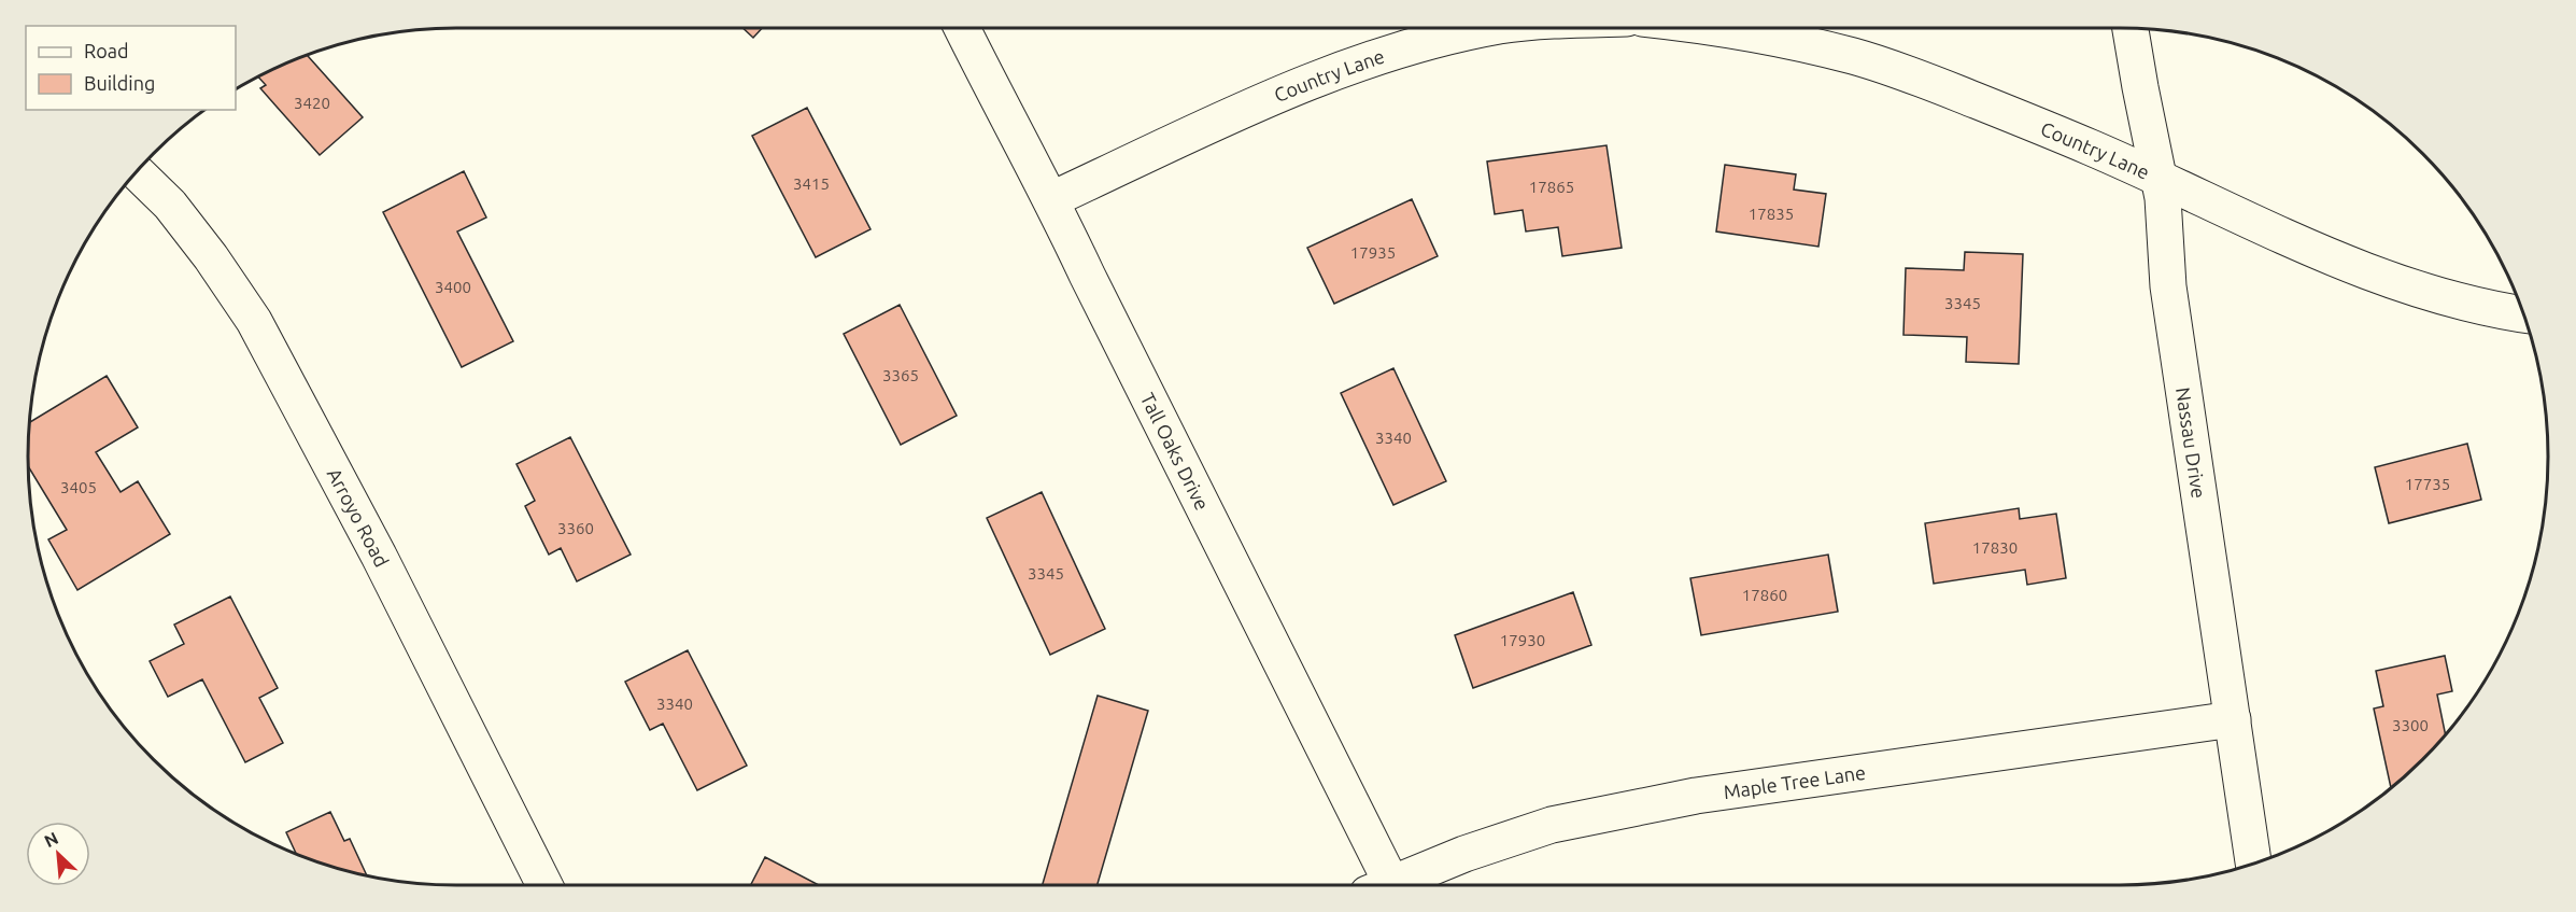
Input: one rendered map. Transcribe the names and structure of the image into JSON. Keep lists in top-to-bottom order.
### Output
{
  "streets": {
    "street": [
      "Country Lane",
      "Nassau Drive",
      "Tall Oaks Drive",
      "Arroyo Road",
      "Maple Tree Lane"
    ]
  },
  "crossings": [
    ["Country Lane", "Nassau Drive"],
    ["Country Lane", "Tall Oaks Drive"],
    ["Nassau Drive", "Maple Tree Lane"]
  ],
  "house_numbers": [
    "3420",
    "3415",
    "17865",
    "17835",
    "17935",
    "3400",
    "3345",
    "3365",
    "3340",
    "17735",
    "3405",
    "3360",
    "17830",
    "3345",
    "17860",
    "17930",
    "3340",
    "3300"
  ],
  "legend": ["Road", "Building"],
  "north": "top left"
}
